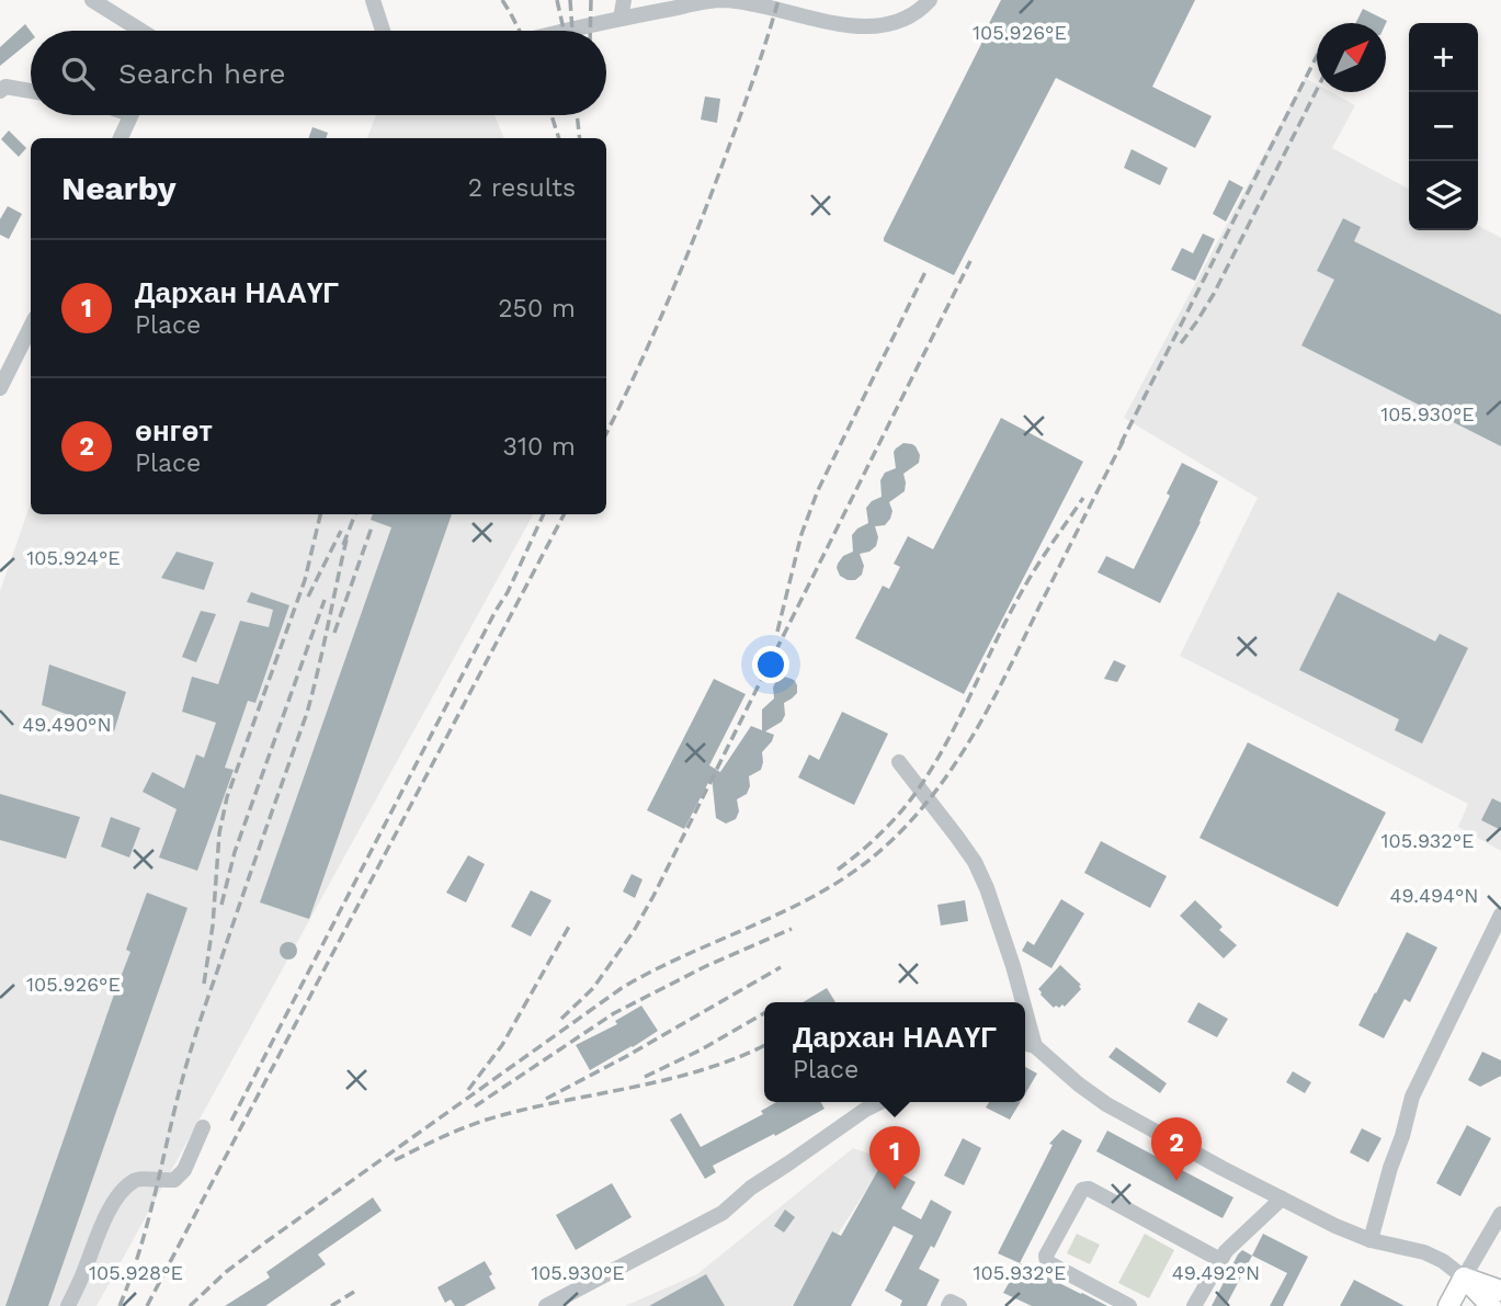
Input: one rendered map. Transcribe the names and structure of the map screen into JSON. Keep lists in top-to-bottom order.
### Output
{
  "north": "top right",
  "page": {
    "map_buttons": ["+", "−"],
    "search": "Search here",
    "heading": ["Nearby", "2 results"],
    "list": [
      {
        "mark": "1",
        "name": "Дархан НААҮГ",
        "note": "Place",
        "value": "250 m"
      },
      {
        "mark": "2",
        "name": "өнгөт",
        "note": "Place",
        "value": "310 m"
      }
    ],
    "popup": ["Дархан НААҮГ", "Place"],
    "pins": ["2", "1"]
  },
  "coordinates": [
    "105.926°E",
    "105.930°E",
    "105.924°E",
    "49.490°N",
    "105.932°E",
    "49.494°N",
    "49.492°N",
    "105.928°E"
  ]
}
